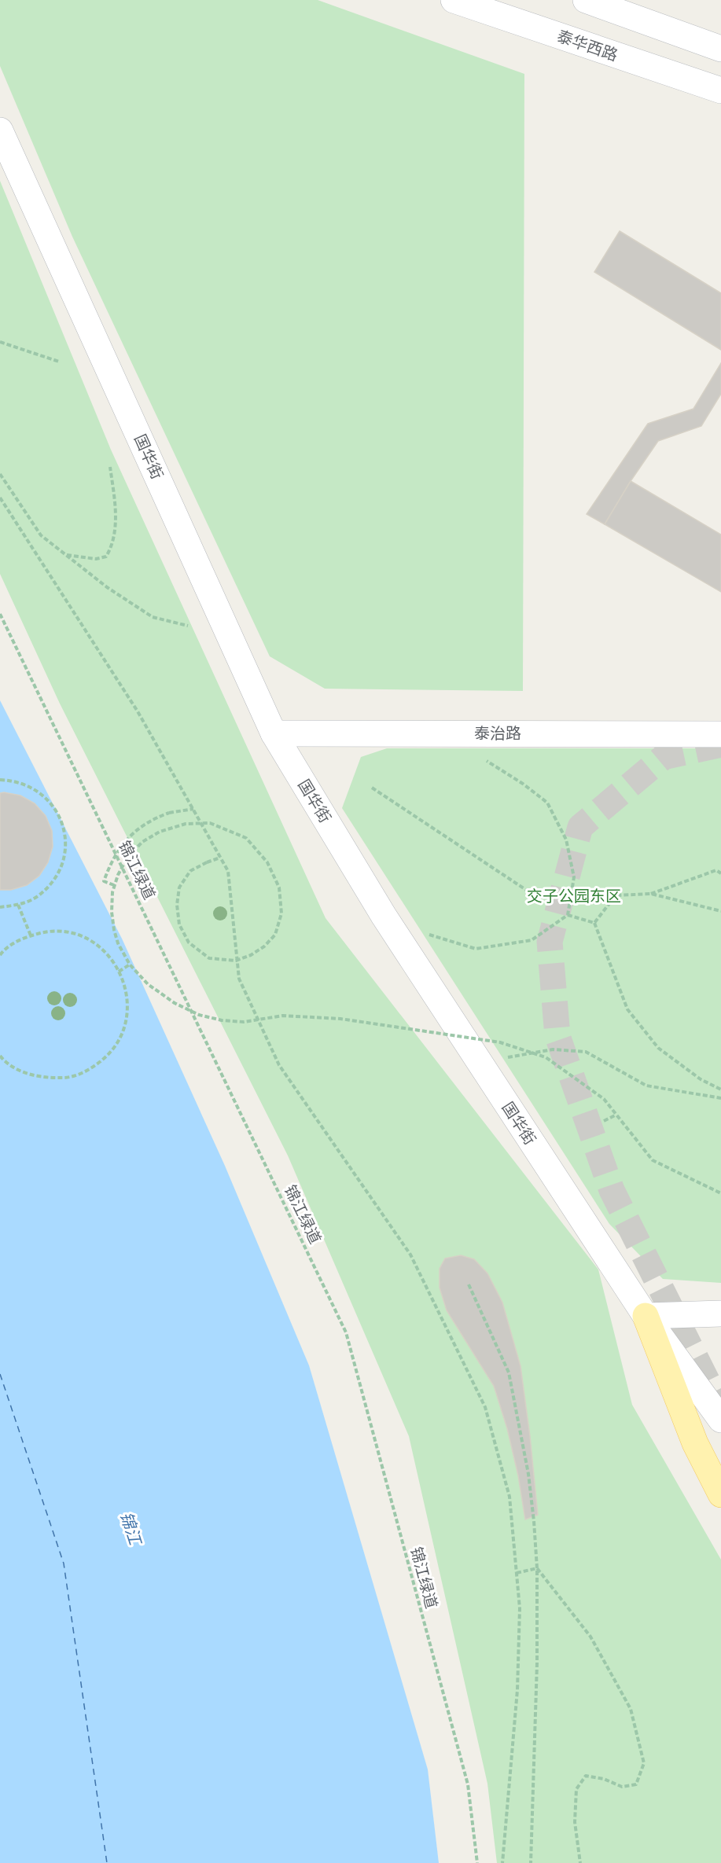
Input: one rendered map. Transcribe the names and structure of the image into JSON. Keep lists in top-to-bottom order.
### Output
{
  "streets": {
    "street": ["泰华西路", "国华街", "泰治路"],
    "path": ["锦江绿道"]
  },
  "crossings": [
    ["国华街", "泰治路"]
  ],
  "water": ["锦江"],
  "parks": ["交子公园东区"]
}
